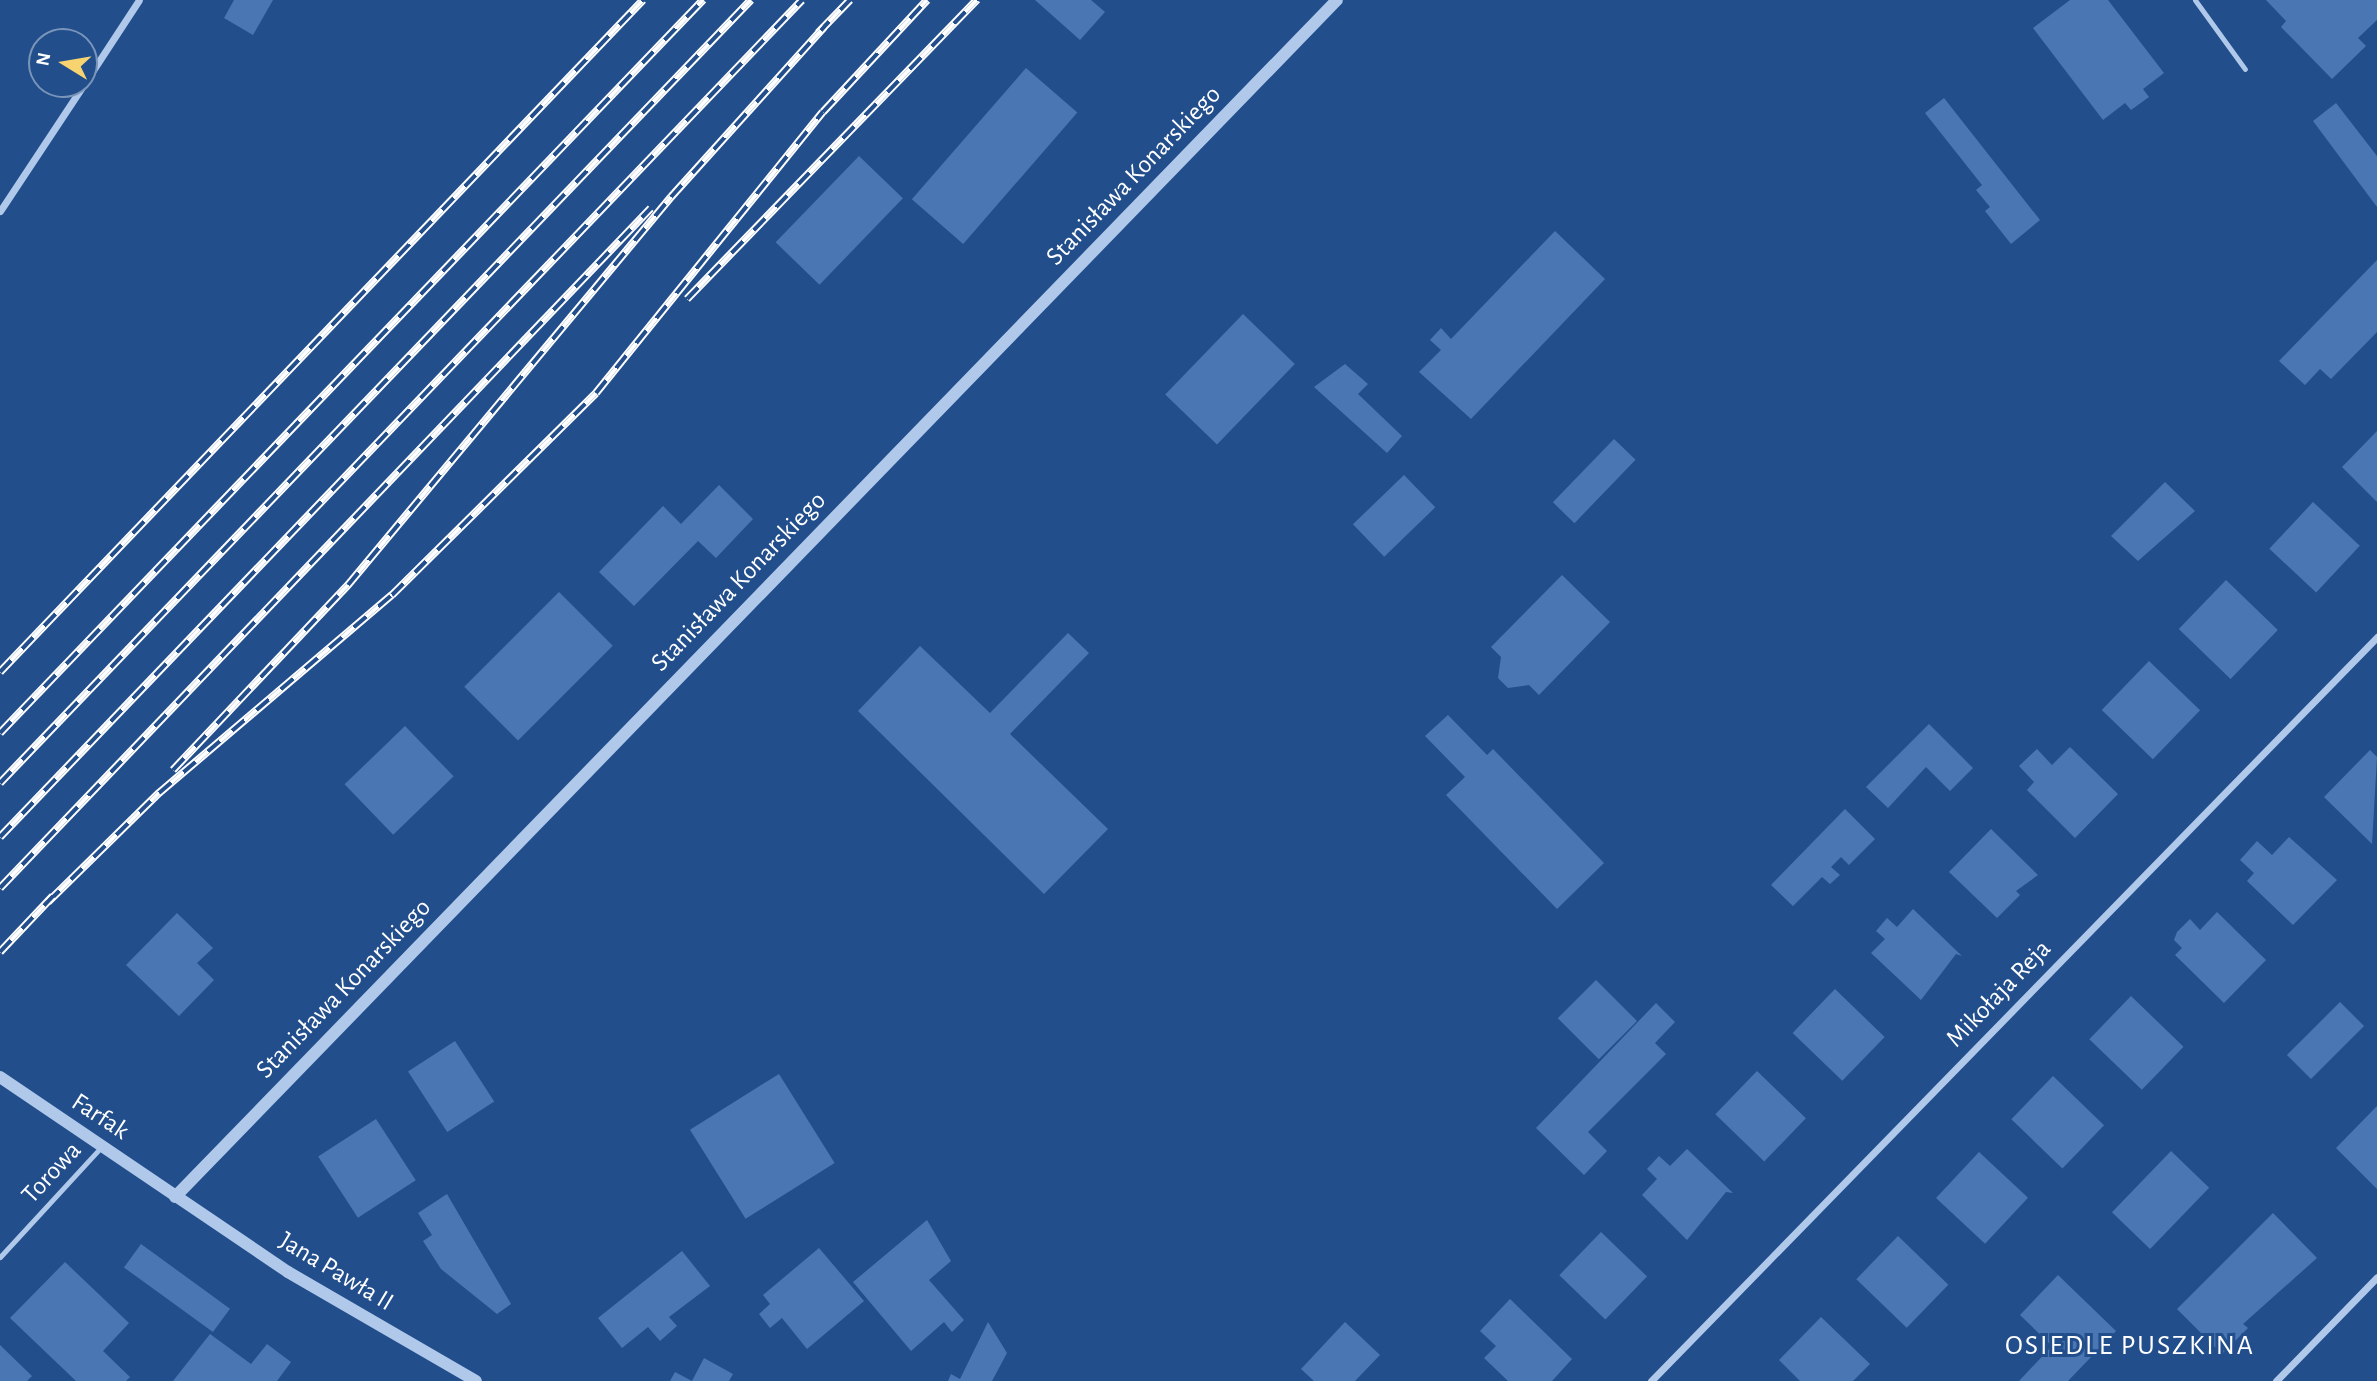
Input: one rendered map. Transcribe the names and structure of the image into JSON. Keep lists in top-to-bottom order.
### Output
{
  "streets": {
    "street": [
      "Stanisława Konarskiego",
      "Mikołaja Reja",
      "Farfak",
      "Jana Pawła II"
    ],
    "lane": ["Torowa"]
  },
  "crossings": [
    ["Stanisława Konarskiego", "Farfak"],
    ["Stanisława Konarskiego", "Jana Pawła II"],
    ["Farfak", "Torowa"],
    ["Farfak", "Jana Pawła II"]
  ],
  "districts": ["OSIEDLE PUSZKINA"],
  "north": "left"
}
